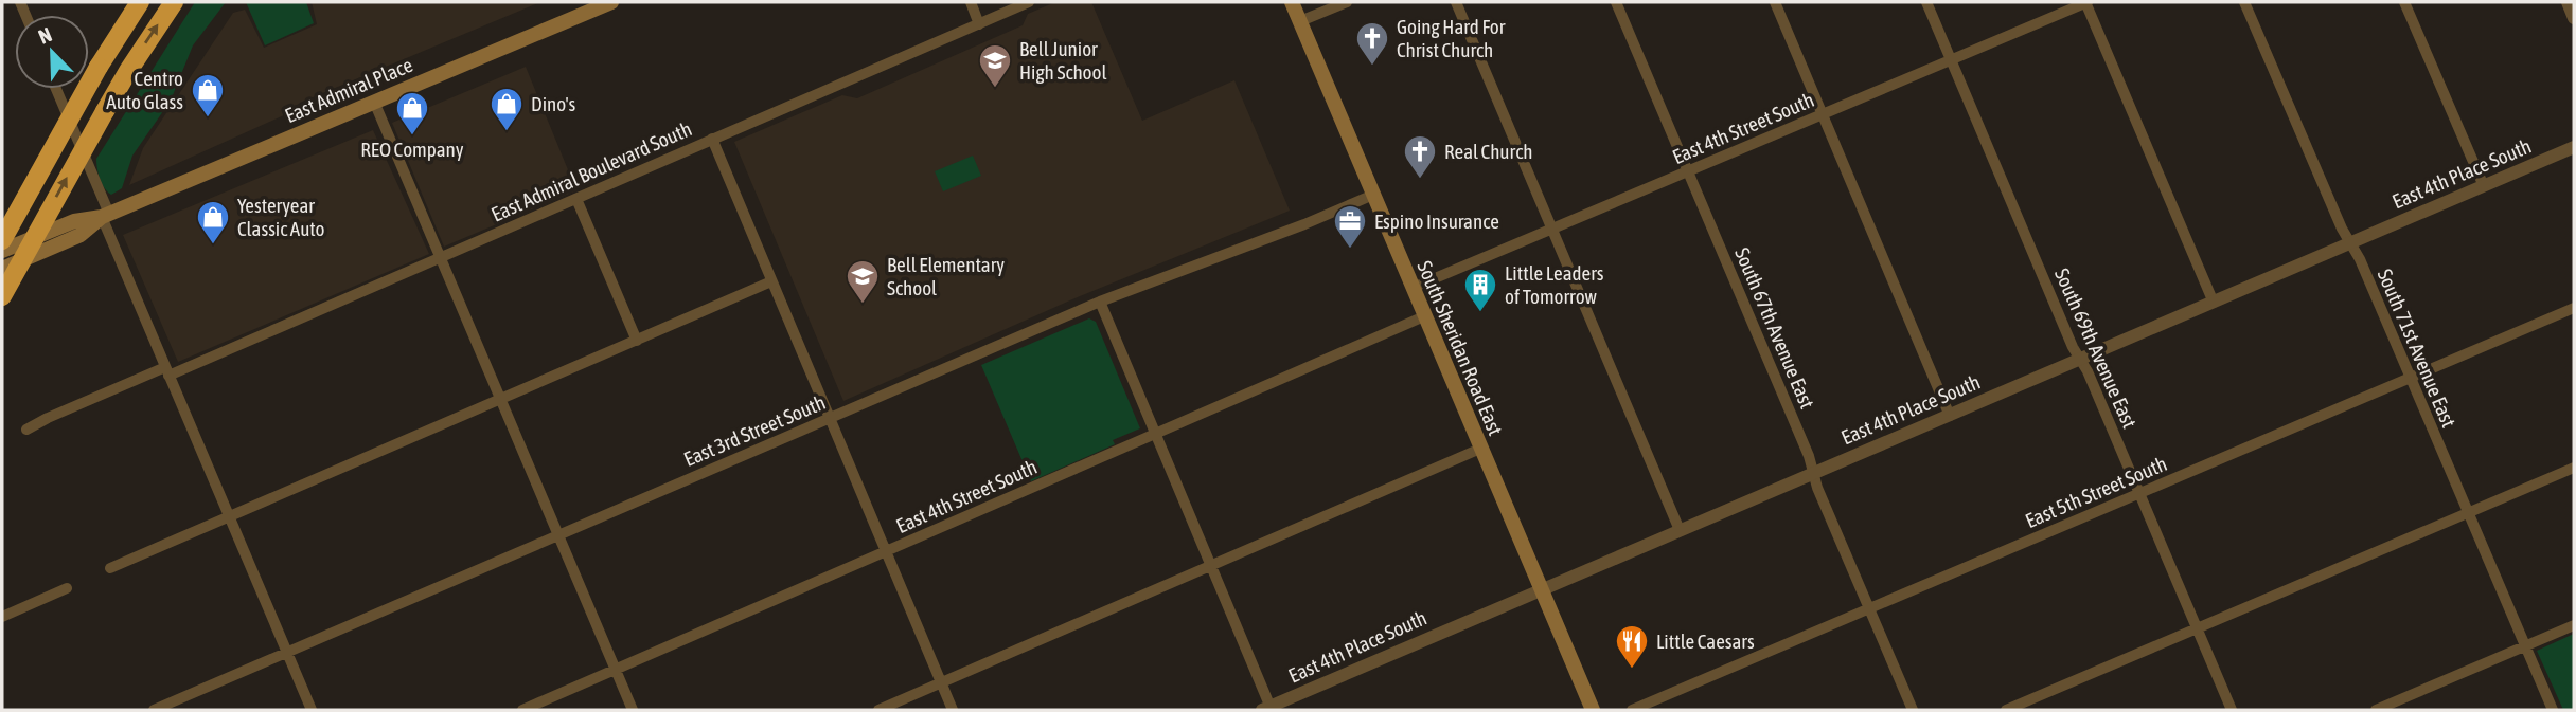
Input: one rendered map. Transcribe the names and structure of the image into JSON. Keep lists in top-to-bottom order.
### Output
{
  "streets": {
    "main road": ["East Admiral Place", "South Sheridan Road East"],
    "street": [
      "East 4th Street South",
      "East Admiral Boulevard South",
      "East 4th Place South",
      "South 67th Avenue East",
      "South 69th Avenue East",
      "South 71st Avenue East",
      "East 3rd Street South",
      "East 5th Street South"
    ]
  },
  "crossings": [
    ["East 4th Street South", "South 67th Avenue East"],
    ["East 4th Street South", "South Sheridan Road East"],
    ["East 4th Street South", "South 69th Avenue East"],
    ["East 4th Place South", "South 67th Avenue East"],
    ["East 4th Place South", "South Sheridan Road East"],
    ["East 4th Place South", "South 69th Avenue East"],
    ["East 4th Place South", "South 71st Avenue East"],
    ["South 67th Avenue East", "East 5th Street South"],
    ["South Sheridan Road East", "East 3rd Street South"],
    ["South 69th Avenue East", "East 5th Street South"],
    ["South 71st Avenue East", "East 5th Street South"]
  ],
  "places": {
    "church": ["Going Hard For Christ Church", "Real Church"],
    "school or university": ["Bell Junior High School", "Bell Elementary School"],
    "shop": [
      "Centro Auto Glass",
      "Dino's",
      "REO Company",
      "Yesteryear Classic Auto"
    ],
    "office": ["Espino Insurance"],
    "building": ["Little Leaders of Tomorrow"],
    "restaurant": ["Little Caesars"]
  },
  "north": "top left"
}
